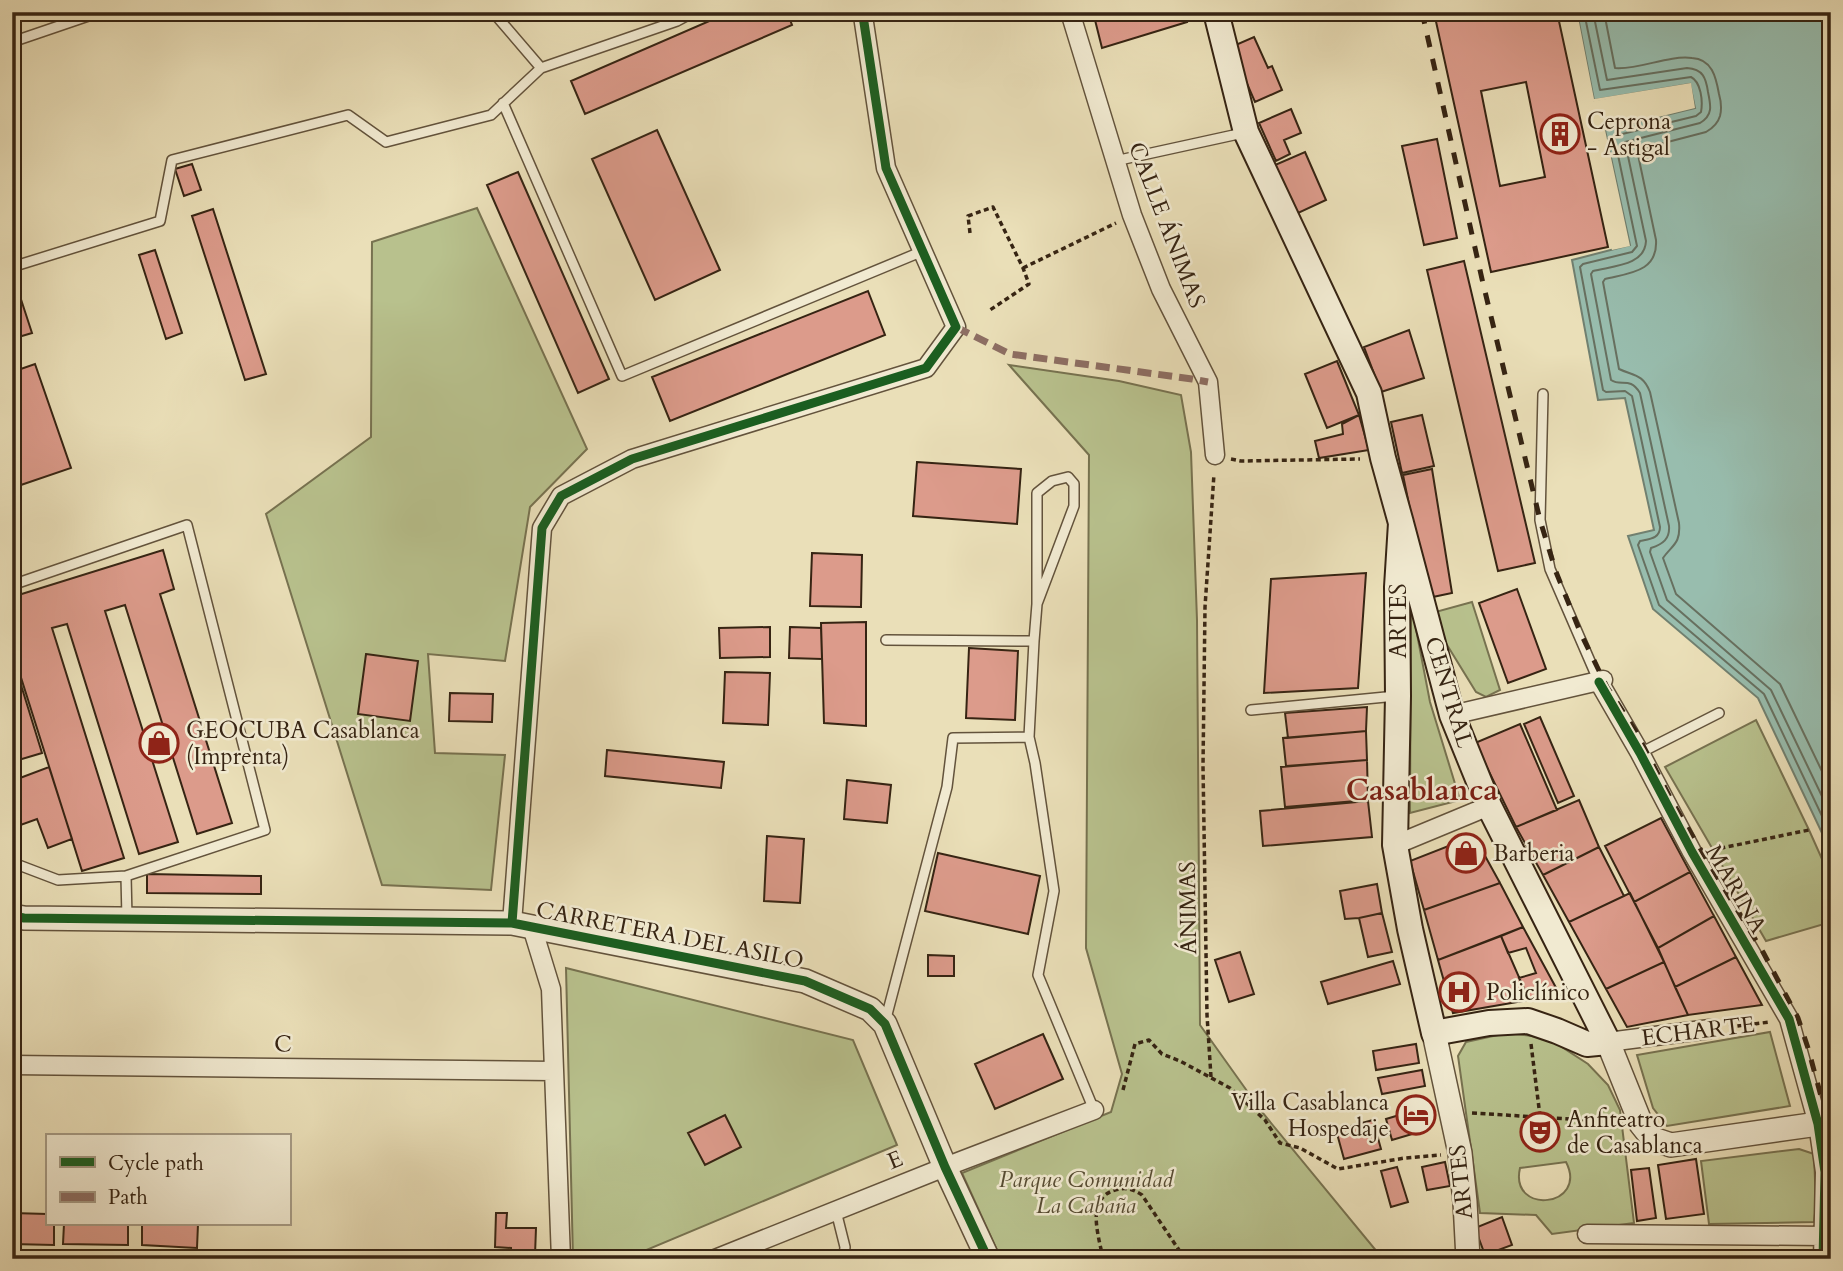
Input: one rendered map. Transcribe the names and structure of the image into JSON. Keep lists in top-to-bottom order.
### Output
{
  "streets": {
    "main road": ["ARTES", "CENTRAL"],
    "street": [
      "CALLE ÁNIMAS",
      "MARINA",
      "CARRETERA DEL ASILO",
      "ECHARTE",
      "C",
      "E"
    ],
    "path": ["ÁNIMAS"]
  },
  "crossings": [
    ["CALLE ÁNIMAS", "ÁNIMAS"],
    ["ARTES", "CENTRAL"],
    ["CENTRAL", "ECHARTE"],
    ["MARINA", "ECHARTE"],
    ["CARRETERA DEL ASILO", "E"]
  ],
  "districts": ["Casablanca"],
  "parks": ["Parque Comunidad La Cabaña"],
  "places": {
    "building": ["Ceprona - Astigal"],
    "shop": ["GEOCUBA Casablanca (Imprenta)", "Barberia"],
    "hospital": ["Policlínico"],
    "hotel": ["Villa Casablanca Hospedaje"],
    "theatre": ["Anfiteatro de Casablanca"]
  },
  "legend": ["Cycle path", "Path"]
}
